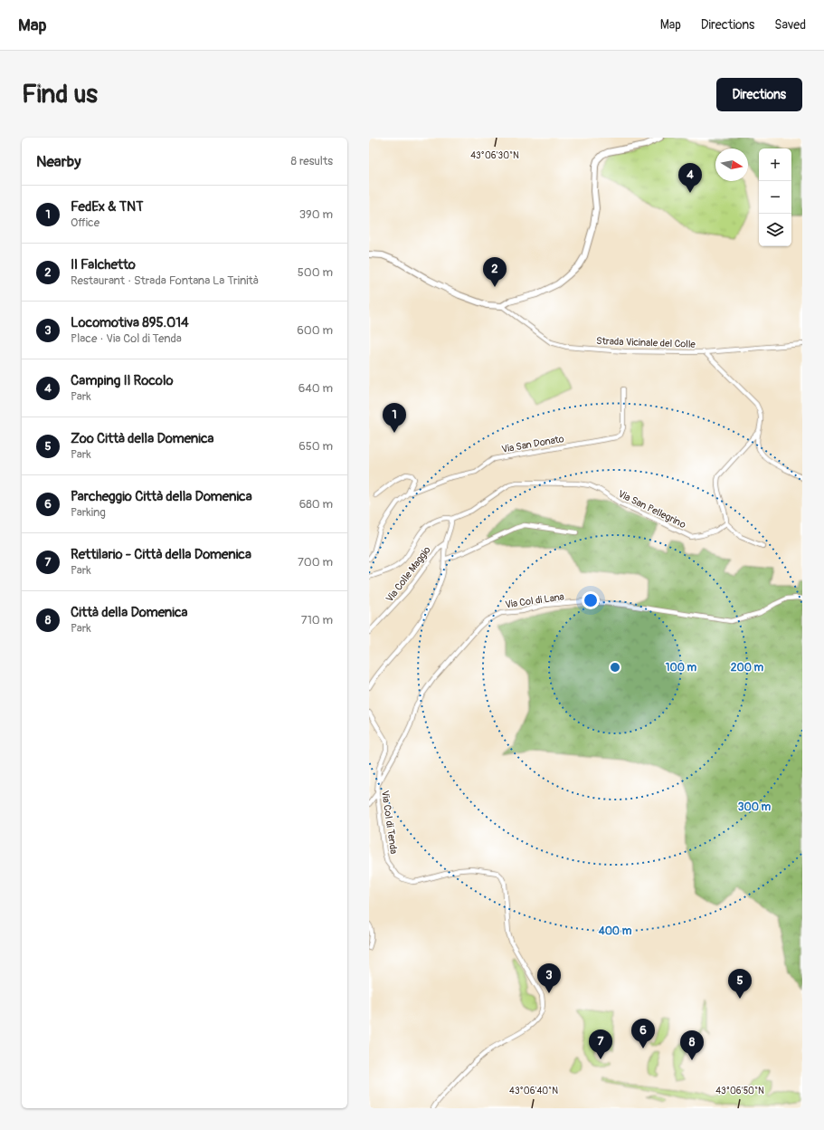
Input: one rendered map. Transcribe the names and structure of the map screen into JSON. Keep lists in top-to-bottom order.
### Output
{
  "streets": {
    "street": [
      "Strada Vicinale del Colle",
      "Via San Donato",
      "Via San Pellegrino",
      "Via Colle Maggio",
      "Via Col di Lana",
      "Via Col di Tenda"
    ]
  },
  "crossings": [
    ["Via Col di Lana", "Via Col di Tenda"]
  ],
  "north": "right",
  "page": {
    "header": "Map",
    "nav": ["Map", "Directions", "Saved"],
    "buttons": "Directions",
    "title": "Find us",
    "heading": ["Nearby", "8 results"],
    "map_buttons": ["+", "−"],
    "pins": [
      "4",
      "2",
      "1",
      "3",
      "5",
      "6",
      "7",
      "8"
    ],
    "list": [
      {
        "mark": "1",
        "name": "FedEx & TNT",
        "note": "Office",
        "value": "390 m"
      },
      {
        "mark": "2",
        "name": "Il Falchetto",
        "note": "Restaurant · Strada Fontana La Trinità",
        "value": "500 m"
      },
      {
        "mark": "3",
        "name": "Locomotiva 895.014",
        "note": "Place · Via Col di Tenda",
        "value": "600 m"
      },
      {
        "mark": "4",
        "name": "Camping Il Rocolo",
        "note": "Park",
        "value": "640 m"
      },
      {
        "mark": "5",
        "name": "Zoo Città della Domenica",
        "note": "Park",
        "value": "650 m"
      },
      {
        "mark": "6",
        "name": "Parcheggio Città della Domenica",
        "note": "Parking",
        "value": "680 m"
      },
      {
        "mark": "7",
        "name": "Rettilario - Città della Domenica",
        "note": "Park",
        "value": "700 m"
      },
      {
        "mark": "8",
        "name": "Città della Domenica",
        "note": "Park",
        "value": "710 m"
      }
    ]
  },
  "coordinates": ["43°06'30\"N", "43°06'40\"N", "43°06'50\"N"],
  "rings": [
    "100 m",
    "200 m",
    "300 m",
    "400 m"
  ]
}
